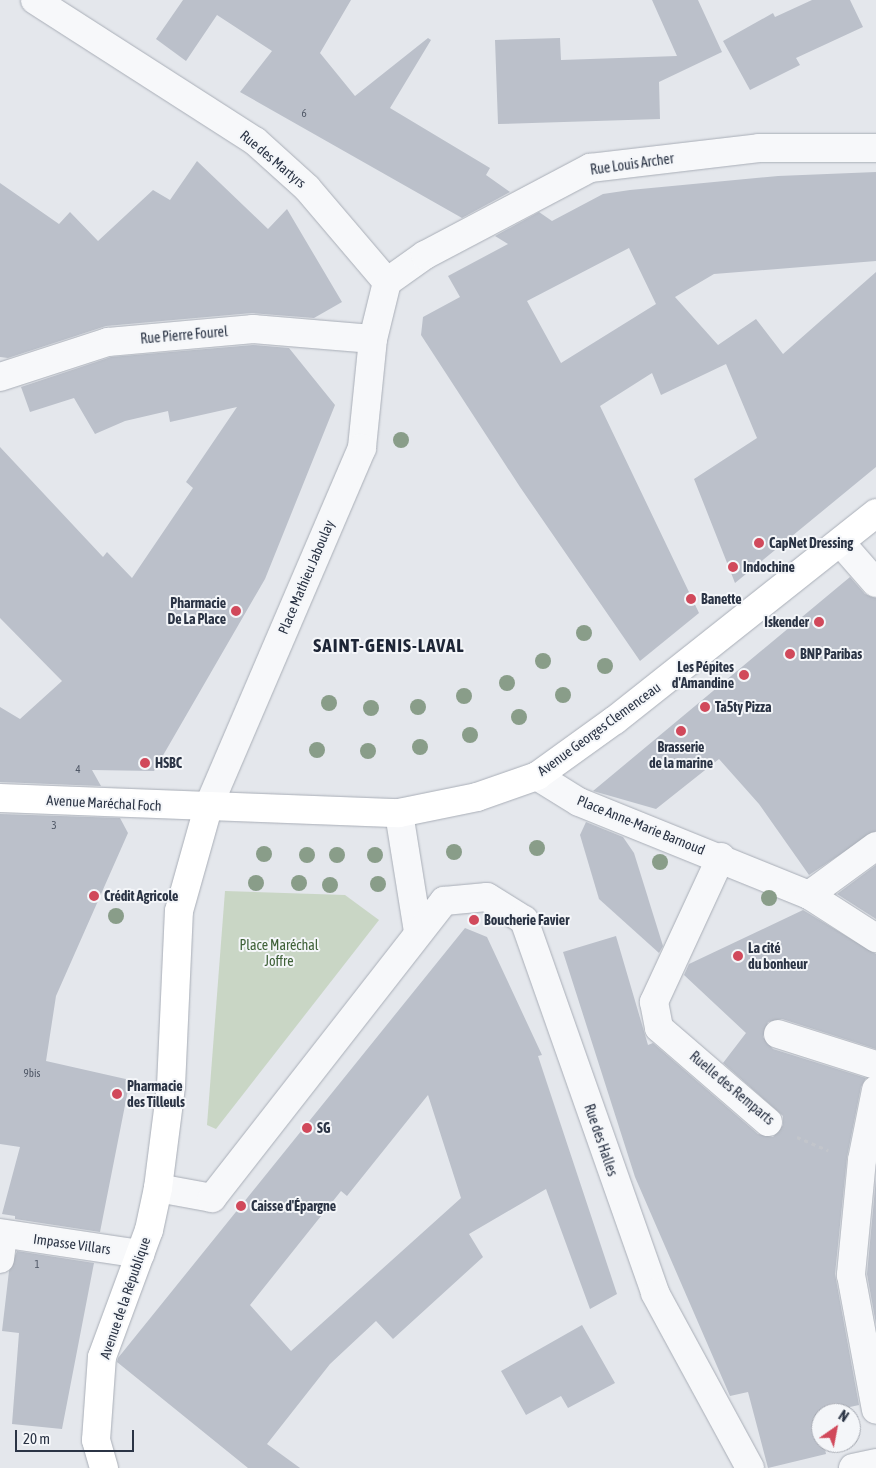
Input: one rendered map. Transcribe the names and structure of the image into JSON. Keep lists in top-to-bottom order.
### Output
{
  "streets": {
    "main road": ["Avenue Georges Clemenceau", "Avenue Maréchal Foch", "Avenue de la République"],
    "street": [
      "Rue des Martyrs",
      "Rue Louis Archer",
      "Rue Pierre Fourel",
      "Place Mathieu Jaboulay",
      "Place Anne-Marie Barnoud",
      "Ruelle des Remparts",
      "Rue des Halles",
      "Impasse Villars"
    ]
  },
  "crossings": [
    ["Rue des Martyrs", "Rue Louis Archer"],
    ["Rue Pierre Fourel", "Place Mathieu Jaboulay"],
    ["Place Mathieu Jaboulay", "Avenue Georges Clemenceau"],
    ["Place Mathieu Jaboulay", "Avenue Maréchal Foch"],
    ["Avenue Georges Clemenceau", "Avenue Maréchal Foch"],
    ["Avenue Georges Clemenceau", "Place Anne-Marie Barnoud"],
    ["Place Anne-Marie Barnoud", "Ruelle des Remparts"],
    ["Impasse Villars", "Avenue de la République"]
  ],
  "districts": ["SAINT-GENIS-LAVAL"],
  "parks": ["Place Maréchal Joffre"],
  "places": [
    "CapNet Dressing",
    "Indochine",
    "Banette",
    "Pharmacie De La Place",
    "Iskender",
    "BNP Paribas",
    "Les Pépites d'Amandine",
    "Ta5ty Pizza",
    "Brasserie de la marine",
    "HSBC",
    "Crédit Agricole",
    "Boucherie Favier",
    "La cité du bonheur",
    "Pharmacie des Tilleuls",
    "SG",
    "Caisse d'Épargne"
  ],
  "house_numbers": [
    "6",
    "4",
    "3",
    "9bis",
    "1"
  ],
  "scale_bar": "20 m",
  "north": "top right"
}
